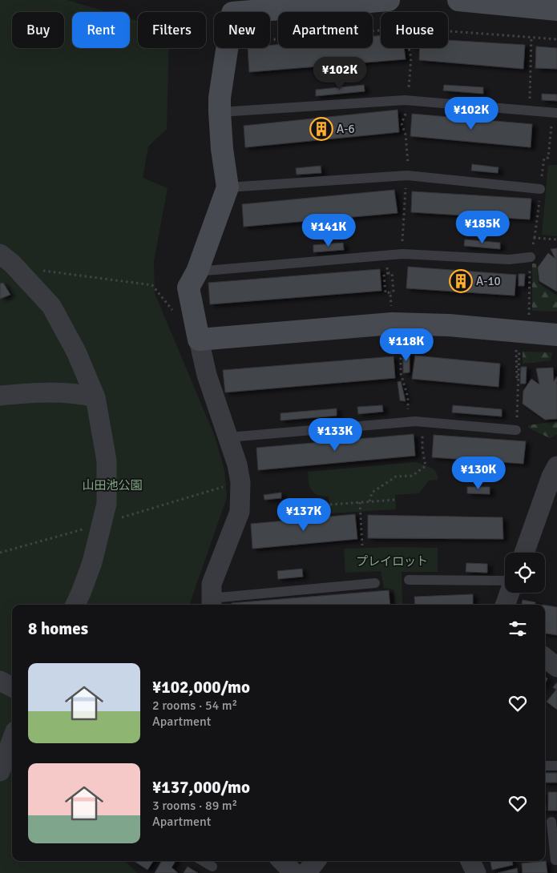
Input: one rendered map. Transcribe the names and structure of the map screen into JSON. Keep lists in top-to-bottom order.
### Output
{
  "parks": ["山田池公園", "プレイロット"],
  "places": {
    "building": ["A-6", "A-10"]
  },
  "page": {
    "chip": [
      "Buy",
      "Rent",
      "Filters",
      "New",
      "Apartment",
      "House"
    ],
    "price": [
      "¥102K",
      "¥102K",
      "¥185K",
      "¥141K",
      "¥118K",
      "¥133K",
      "¥130K",
      "¥137K"
    ],
    "heading": "8 homes",
    "list": [
      {
        "name": "¥102,000/mo",
        "note": "2 rooms · 54 m² · Apartment"
      },
      {
        "name": "¥137,000/mo",
        "note": "3 rooms · 89 m² · Apartment"
      }
    ]
  }
}
